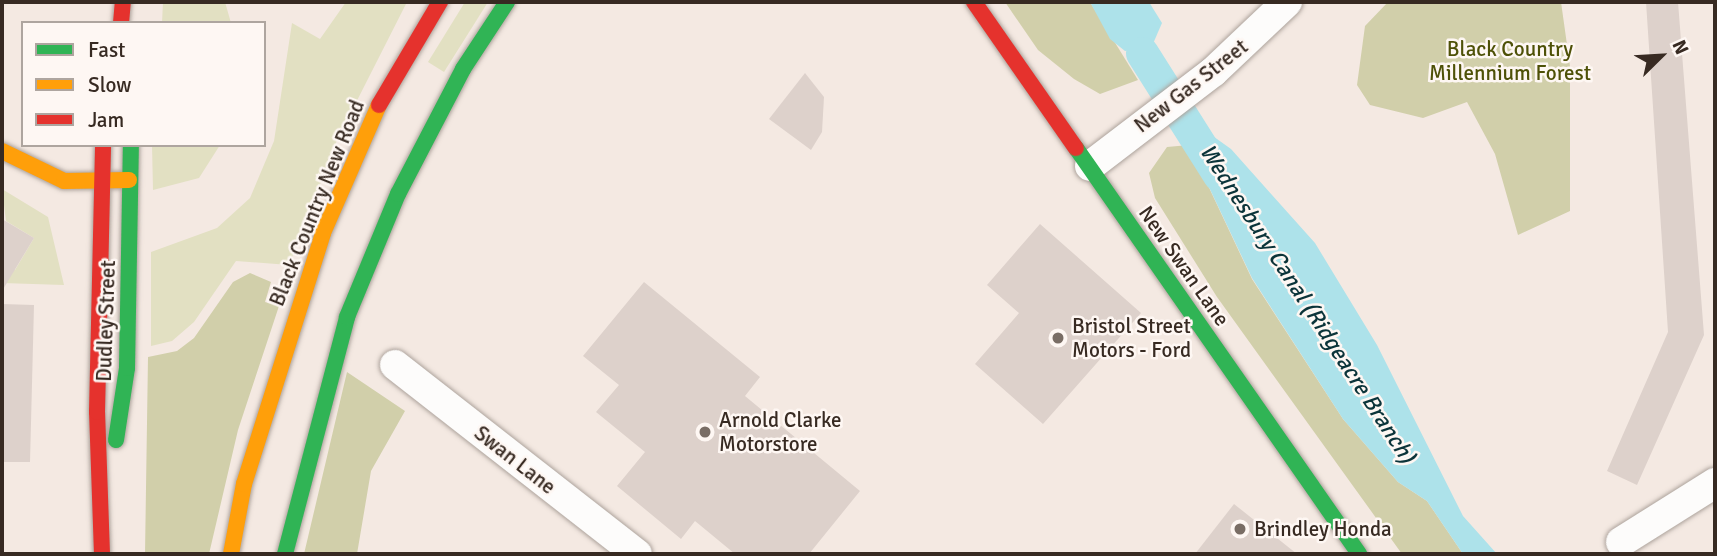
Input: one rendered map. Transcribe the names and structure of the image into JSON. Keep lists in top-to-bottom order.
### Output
{
  "streets": {
    "main road": ["Black Country New Road", "New Swan Lane", "Dudley Street"],
    "street": ["New Gas Street", "Swan Lane"]
  },
  "crossings": [
    ["New Gas Street", "New Swan Lane"]
  ],
  "water": ["Wednesbury Canal (Ridgeacre Branch)"],
  "parks": ["Black Country Millennium Forest"],
  "places": ["Bristol Street Motors - Ford", "Arnold Clarke Motorstore", "Brindley Honda"],
  "legend": ["Fast", "Slow", "Jam"],
  "north": "top right"
}
